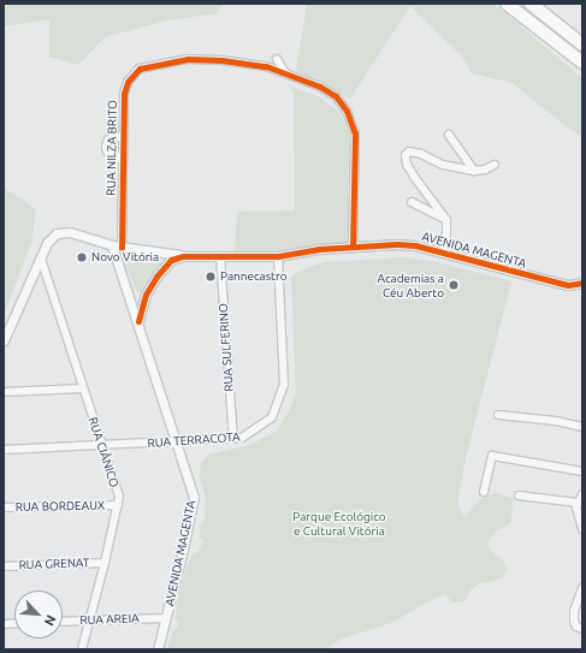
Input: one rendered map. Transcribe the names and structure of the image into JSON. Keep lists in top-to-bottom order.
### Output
{
  "streets": {
    "street": [
      "RUA NILZA BRITO",
      "AVENIDA MAGENTA",
      "RUA SULFERINO",
      "RUA TERRACOTA",
      "RUA CIÂNICO",
      "RUA BORDEAUX",
      "RUA GRENAT",
      "RUA AREIA"
    ]
  },
  "crossings": [
    ["RUA NILZA BRITO", "AVENIDA MAGENTA"],
    ["AVENIDA MAGENTA", "RUA SULFERINO"],
    ["AVENIDA MAGENTA", "RUA TERRACOTA"],
    ["AVENIDA MAGENTA", "RUA CIÂNICO"],
    ["AVENIDA MAGENTA", "RUA AREIA"],
    ["RUA SULFERINO", "RUA TERRACOTA"],
    ["RUA TERRACOTA", "RUA CIÂNICO"],
    ["RUA CIÂNICO", "RUA BORDEAUX"],
    ["RUA CIÂNICO", "RUA GRENAT"],
    ["RUA CIÂNICO", "RUA AREIA"]
  ],
  "parks": ["Parque Ecológico e Cultural Vitória"],
  "places": ["Novo Vitória", "Pannecastro", "Academias a Céu Aberto"],
  "north": "bottom right"
}
